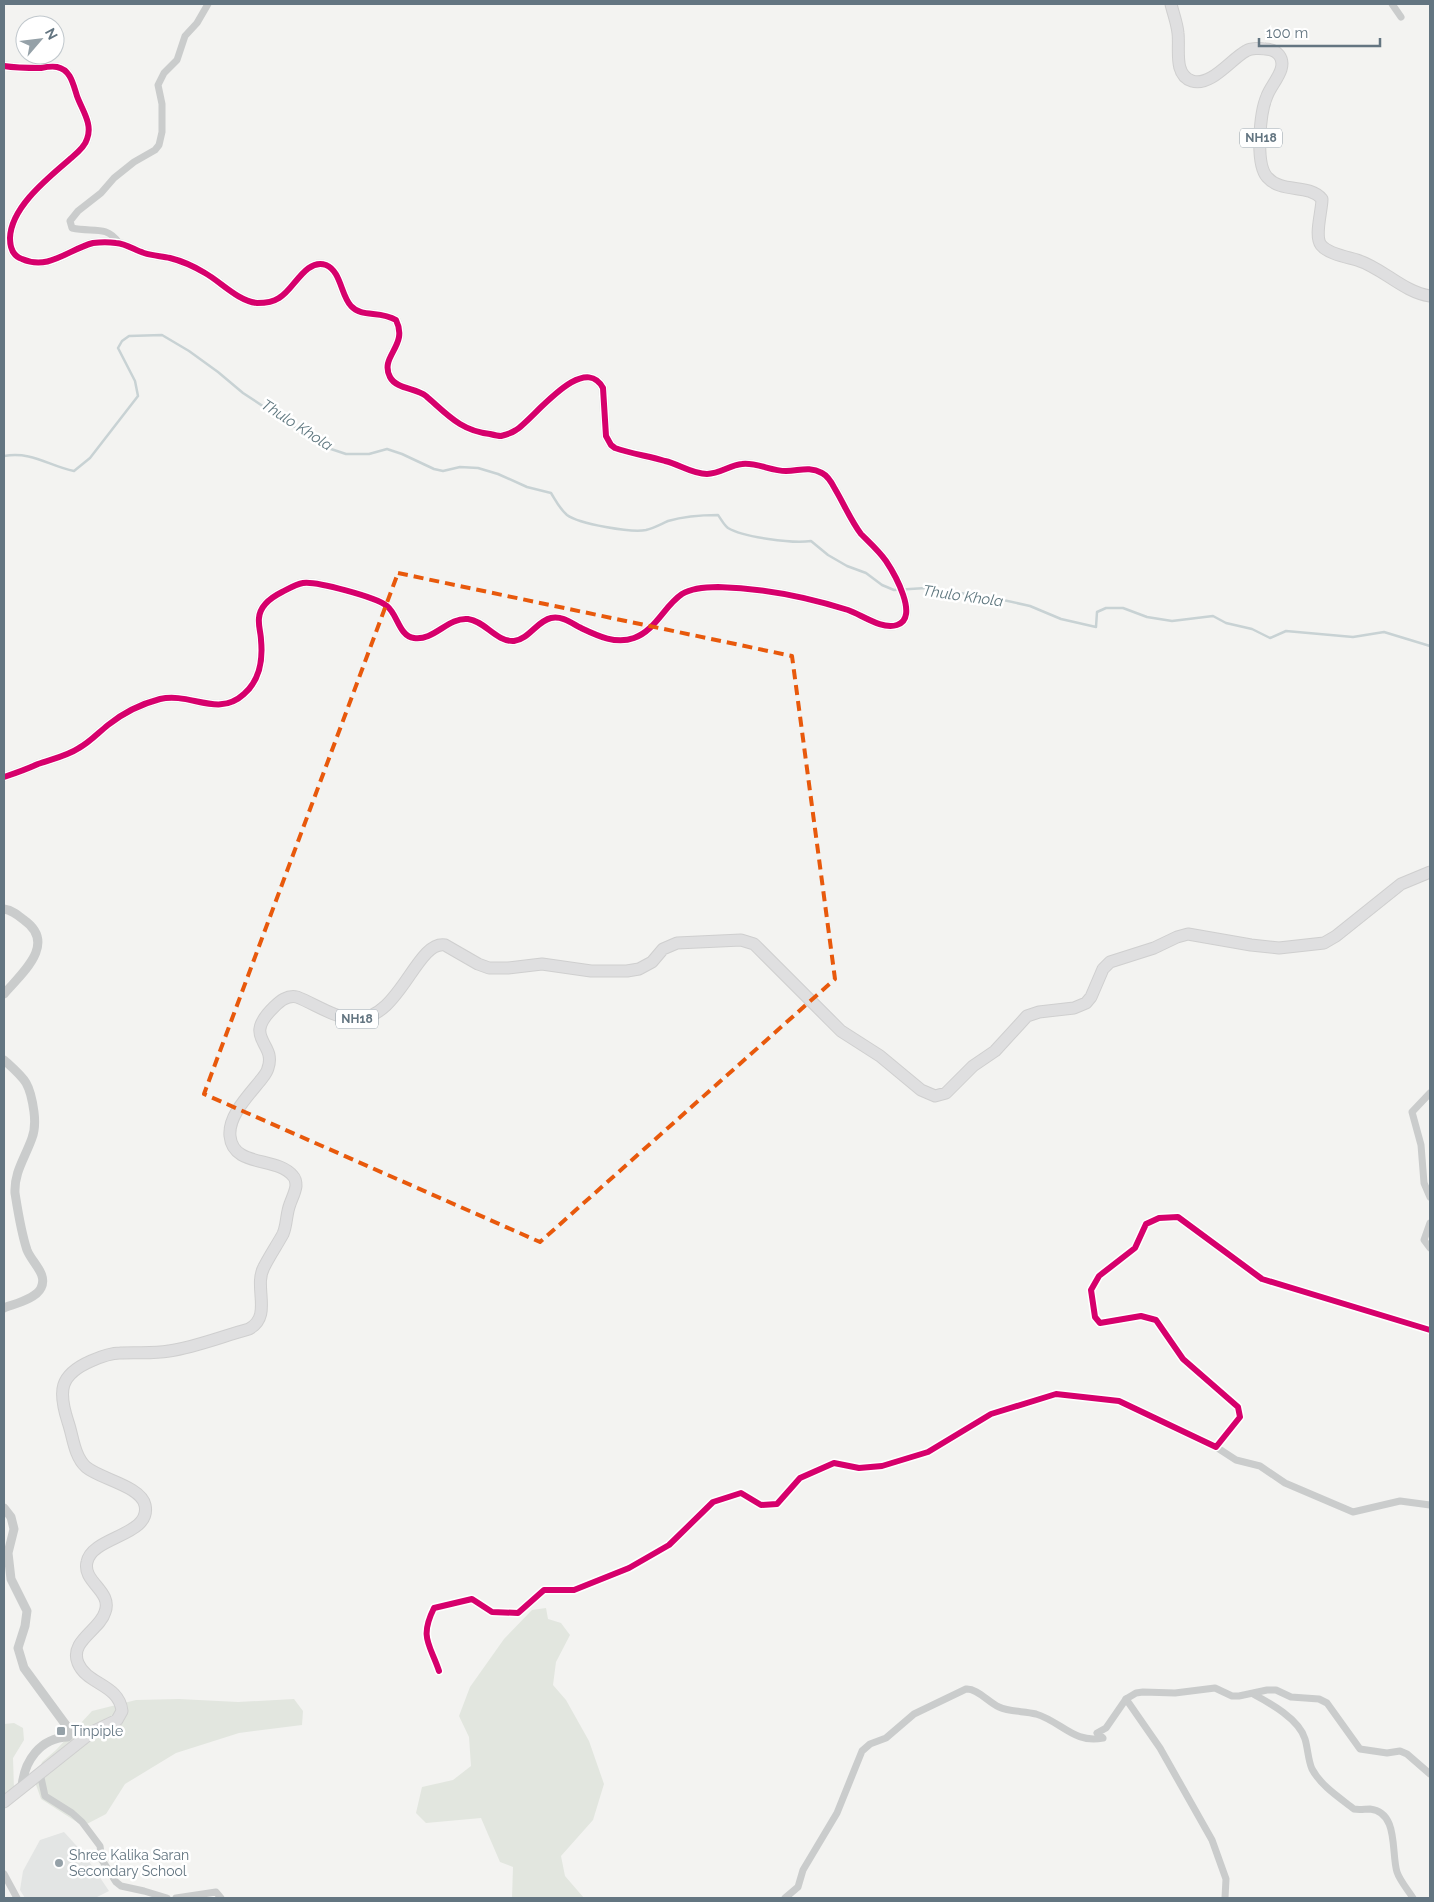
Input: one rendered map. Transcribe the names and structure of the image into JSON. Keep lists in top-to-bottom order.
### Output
{
  "streets": {
    "main road": ["NH18"]
  },
  "water": ["Thulo Khola"],
  "places": {
    "transit": ["Tinpiple"],
    "other": ["Shree Kalika Saran Secondary School"]
  },
  "scale_bar": "100 m",
  "north": "top right"
}
